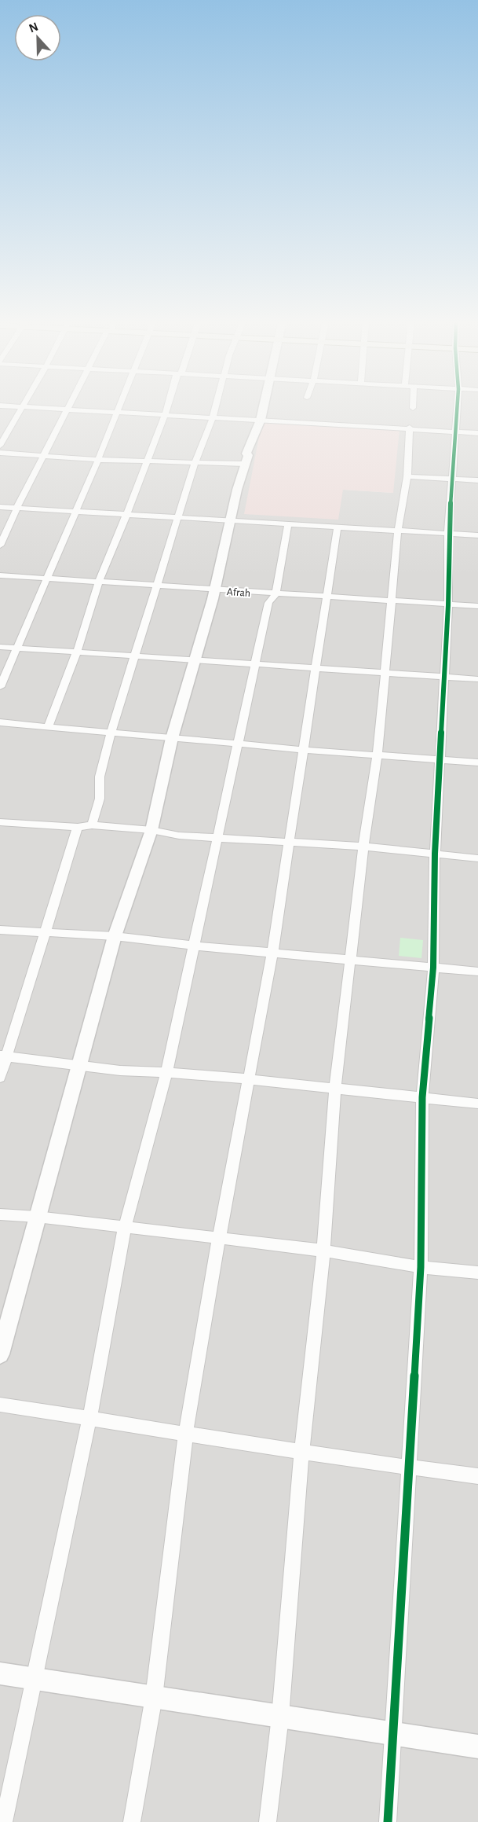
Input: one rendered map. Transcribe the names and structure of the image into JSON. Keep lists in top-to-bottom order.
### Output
{
  "streets": {
    "street": ["Afrah"]
  },
  "north": "top"
}
